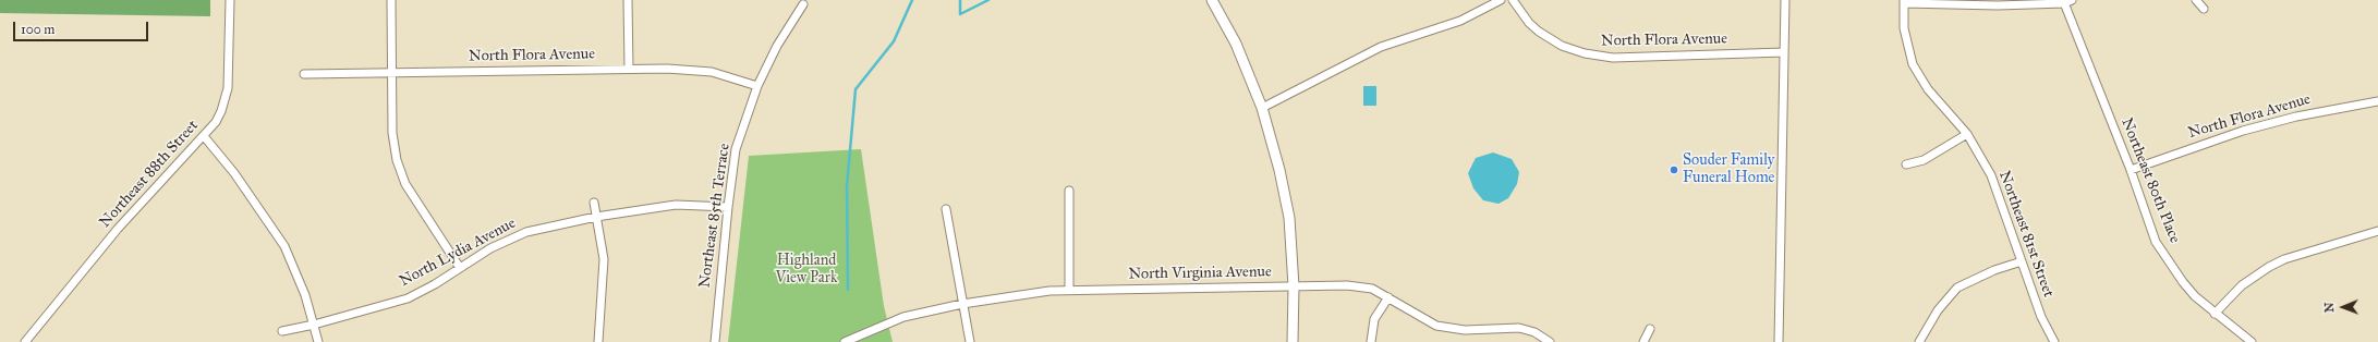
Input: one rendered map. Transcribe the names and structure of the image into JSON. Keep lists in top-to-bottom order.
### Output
{
  "streets": {
    "street": [
      "North Flora Avenue",
      "Northeast 88th Street",
      "Northeast 80th Place",
      "Northeast 85th Terrace",
      "Northeast 81st Street",
      "North Lydia Avenue",
      "North Virginia Avenue"
    ]
  },
  "crossings": [
    ["North Flora Avenue", "Northeast 80th Place"],
    ["North Flora Avenue", "Northeast 85th Terrace"],
    ["Northeast 85th Terrace", "North Lydia Avenue"]
  ],
  "parks": ["Highland View Park"],
  "places": ["Souder Family Funeral Home"],
  "scale_bar": "100 m",
  "north": "left"
}
